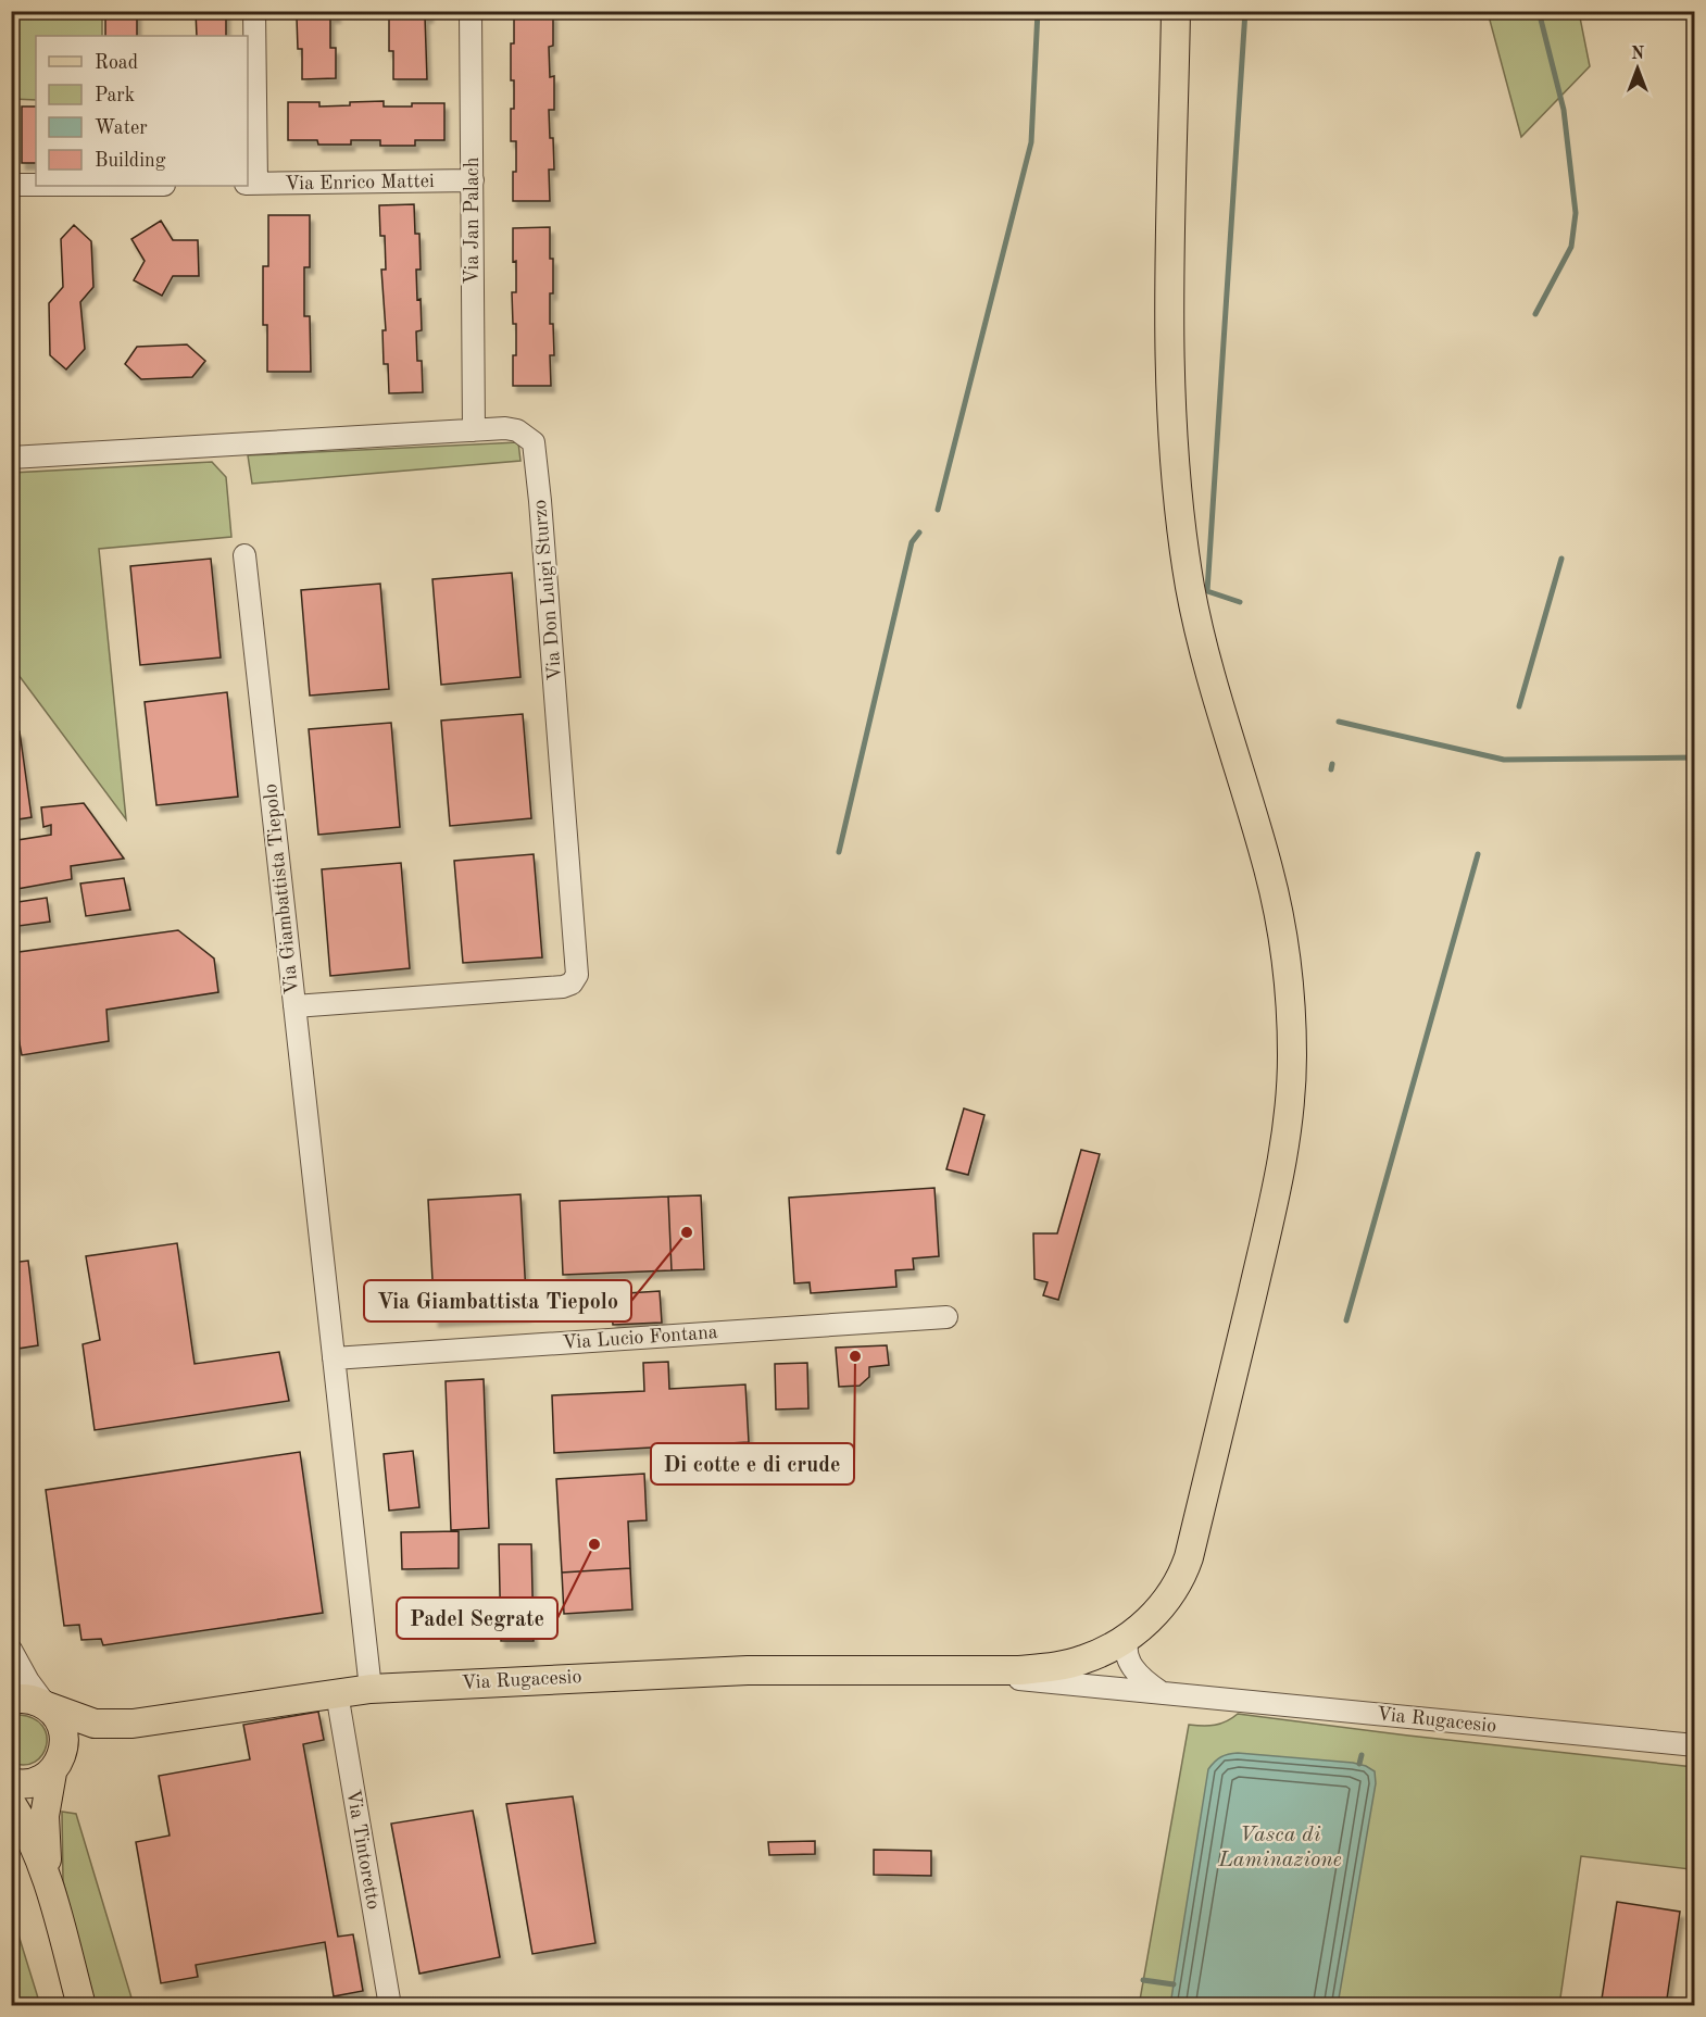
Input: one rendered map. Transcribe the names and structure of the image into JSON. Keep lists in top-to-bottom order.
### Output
{
  "streets": {
    "main road": ["Via Rugacesio"],
    "street": [
      "Via Enrico Mattei",
      "Via Jan Palach",
      "Via Don Luigi Sturzo",
      "Via Giambattista Tiepolo",
      "Via Lucio Fontana",
      "Via Tintoretto"
    ]
  },
  "crossings": [
    ["Via Enrico Mattei", "Via Jan Palach"],
    ["Via Jan Palach", "Via Don Luigi Sturzo"],
    ["Via Don Luigi Sturzo", "Via Giambattista Tiepolo"],
    ["Via Giambattista Tiepolo", "Via Lucio Fontana"],
    ["Via Giambattista Tiepolo", "Via Rugacesio"],
    ["Via Rugacesio", "Via Tintoretto"]
  ],
  "water": ["Vasca di Laminazione"],
  "places": ["Via Giambattista Tiepolo", "Di cotte e di crude", "Padel Segrate"],
  "legend": [
    "Road",
    "Park",
    "Water",
    "Building"
  ],
  "north": "top"
}
